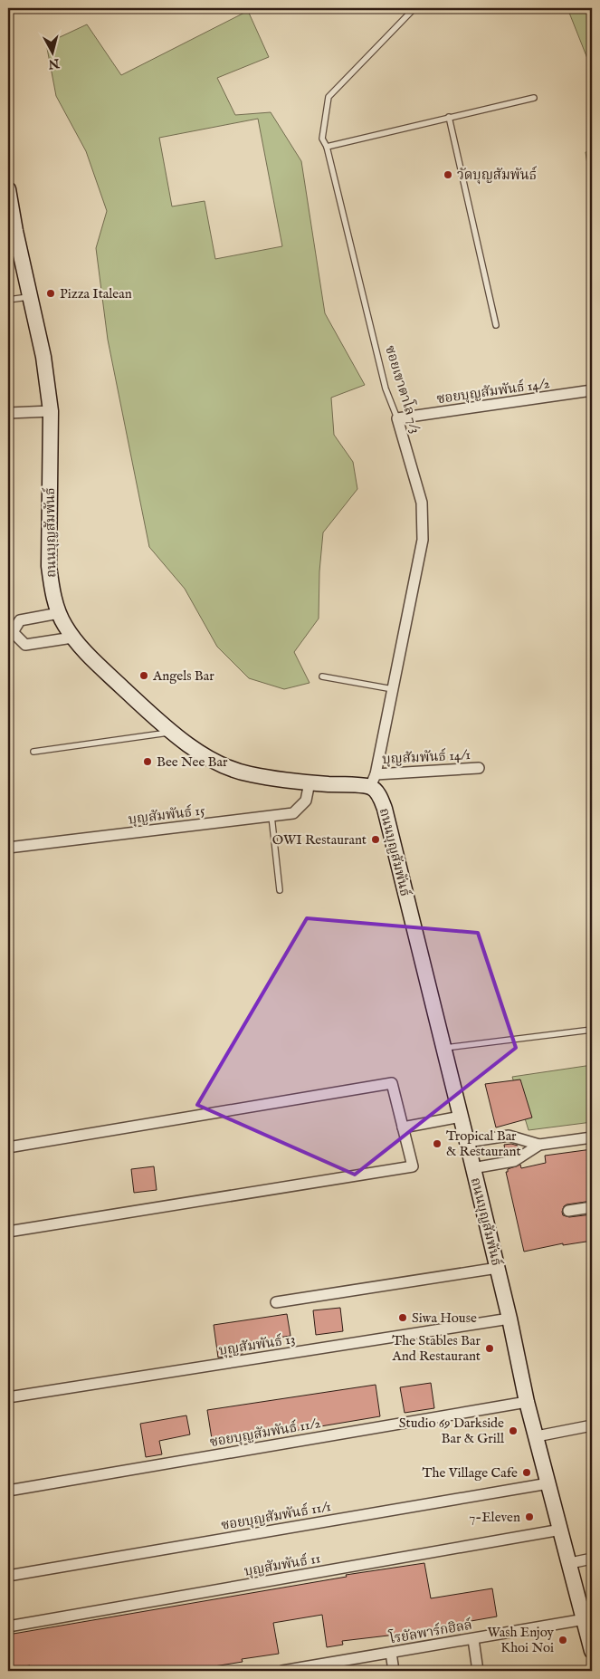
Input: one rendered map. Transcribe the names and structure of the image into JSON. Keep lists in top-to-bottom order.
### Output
{
  "streets": {
    "street": [
      "ซอยเขาตาโล 7/3",
      "ซอยบุญสัมพันธ์ 14/2",
      "ถนนบุญสัมพันธ์",
      "บุญสัมพันธ์ 14/1",
      "บุญสัมพันธ์ 15",
      "บุญสัมพันธ์ 13",
      "ซอยบุญสัมพันธ์ 11/2",
      "ซอยบุญสัมพันธ์ 11/1",
      "บุญสัมพันธ์ 11",
      "โรยัลพาร์กฮิลล์"
    ]
  },
  "crossings": [
    ["ซอยเขาตาโล 7/3", "ซอยบุญสัมพันธ์ 14/2"],
    ["ซอยเขาตาโล 7/3", "ถนนบุญสัมพันธ์"],
    ["ซอยเขาตาโล 7/3", "บุญสัมพันธ์ 14/1"],
    ["ถนนบุญสัมพันธ์", "บุญสัมพันธ์ 14/1"],
    ["ถนนบุญสัมพันธ์", "บุญสัมพันธ์ 15"],
    ["ถนนบุญสัมพันธ์", "บุญสัมพันธ์ 13"],
    ["ถนนบุญสัมพันธ์", "ซอยบุญสัมพันธ์ 11/2"],
    ["ถนนบุญสัมพันธ์", "ซอยบุญสัมพันธ์ 11/1"],
    ["ถนนบุญสัมพันธ์", "บุญสัมพันธ์ 11"],
    ["ถนนบุญสัมพันธ์", "โรยัลพาร์กฮิลล์"]
  ],
  "places": [
    "วัดบุญสัมพันธ์",
    "Pizza Italean",
    "Angels Bar",
    "Bee Nee Bar",
    "OWI Restaurant",
    "Tropical Bar & Restaurant",
    "Siwa House",
    "The Stables Bar And Restaurant",
    "Studio 69 Darkside Bar & Grill",
    "The Village Cafe",
    "7-Eleven",
    "Wash Enjoy Khoi Noi"
  ],
  "north": "bottom"
}
